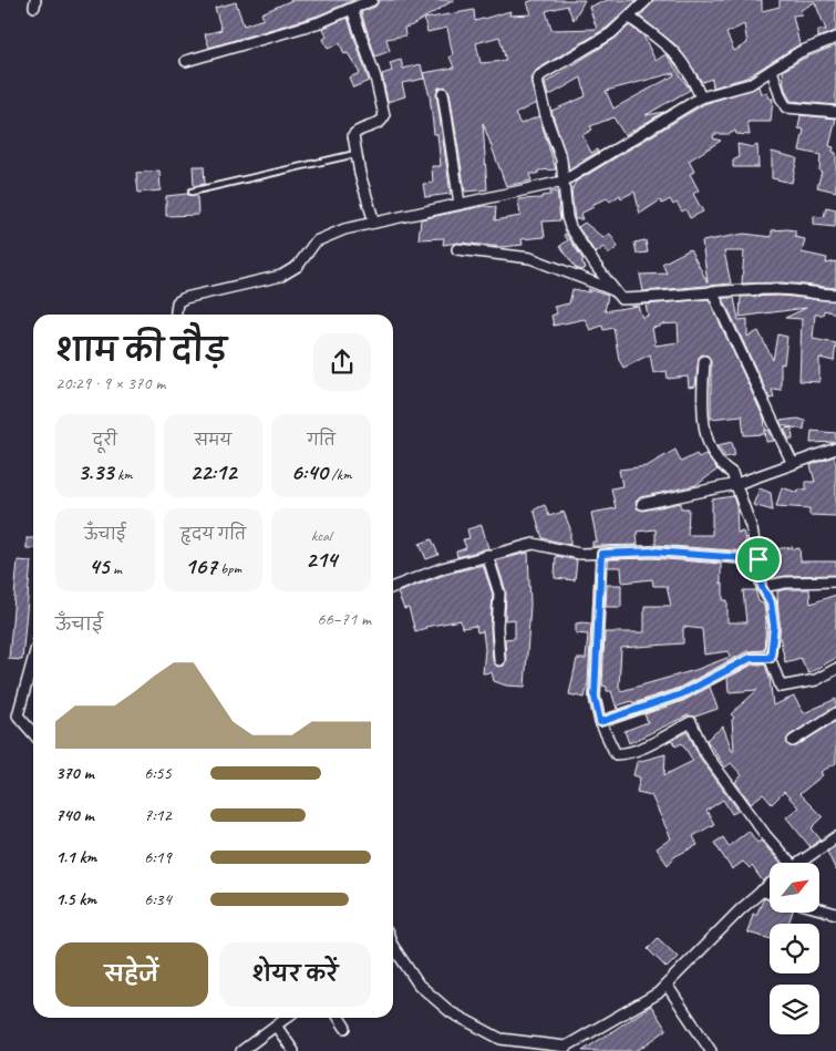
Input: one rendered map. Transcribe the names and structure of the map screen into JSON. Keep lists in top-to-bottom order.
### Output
{
  "north": "top right",
  "page": {
    "heading": ["शाम की दौड़", "20:29 · 9 × 370 m"],
    "stats": [
      ["दूरी", "3.33 km"],
      ["समय", "22:12"],
      ["गति", "6:40 /km"],
      ["ऊँचाई", "45 m"],
      ["हृदय गति", "167 bpm"],
      ["kcal", "214"]
    ],
    "chart": ["ऊँचाई", "66–71 m"],
    "list": [
      {
        "name": "370 m",
        "note": "6:55"
      },
      {
        "name": "740 m",
        "note": "7:12"
      },
      {
        "name": "1.1 km",
        "note": "6:19"
      },
      {
        "name": "1.5 km",
        "note": "6:34"
      }
    ],
    "buttons": ["सहेजें", "शेयर करें"]
  }
}
